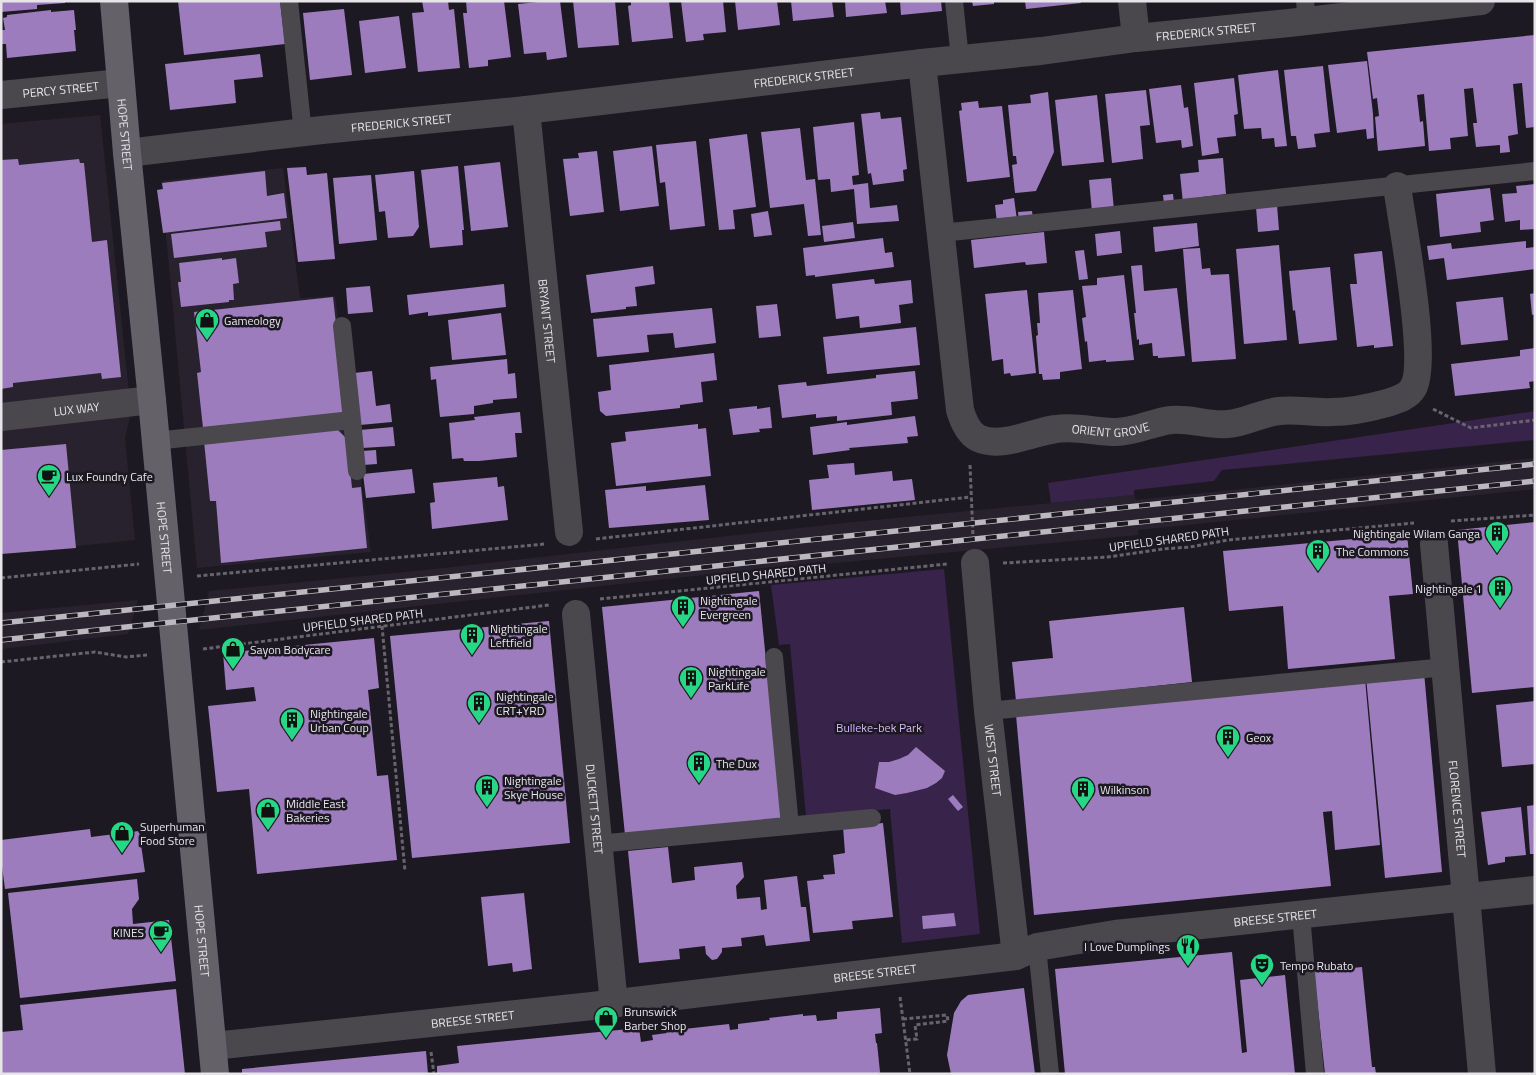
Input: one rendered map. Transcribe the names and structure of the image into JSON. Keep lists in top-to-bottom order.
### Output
{
  "streets": {
    "street": [
      "FREDERICK STREET",
      "PERCY STREET",
      "HOPE STREET",
      "BRYANT STREET",
      "LUX WAY",
      "ORIENT GROVE",
      "WEST STREET",
      "DUCKETT STREET",
      "FLORENCE STREET",
      "BREESE STREET"
    ],
    "path": ["UPFIELD SHARED PATH"]
  },
  "crossings": [
    ["FREDERICK STREET", "HOPE STREET"],
    ["FREDERICK STREET", "BRYANT STREET"],
    ["PERCY STREET", "HOPE STREET"],
    ["HOPE STREET", "LUX WAY"],
    ["HOPE STREET", "UPFIELD SHARED PATH"],
    ["HOPE STREET", "BREESE STREET"],
    ["UPFIELD SHARED PATH", "WEST STREET"],
    ["UPFIELD SHARED PATH", "DUCKETT STREET"],
    ["UPFIELD SHARED PATH", "FLORENCE STREET"],
    ["WEST STREET", "BREESE STREET"],
    ["DUCKETT STREET", "BREESE STREET"],
    ["FLORENCE STREET", "BREESE STREET"]
  ],
  "parks": ["Bulleke-bek Park"],
  "places": {
    "shop": [
      "Gameology",
      "Sayon Bodycare",
      "Middle East Bakeries",
      "Superhuman Food Store",
      "Brunswick Barber Shop"
    ],
    "cafe": ["Lux Foundry Cafe", "KINES"],
    "building": [
      "Nightingale Wilam Ganga",
      "The Commons",
      "Nightingale 1",
      "Nightingale Evergreen",
      "Nightingale Leftfield",
      "Nightingale ParkLife",
      "Nightingale CRT+YRD",
      "Nightingale Urban Coup",
      "Geox",
      "The Dux",
      "Nightingale Skye House",
      "Wilkinson"
    ],
    "restaurant": ["I Love Dumplings"],
    "theatre": ["Tempo Rubato"]
  }
}
